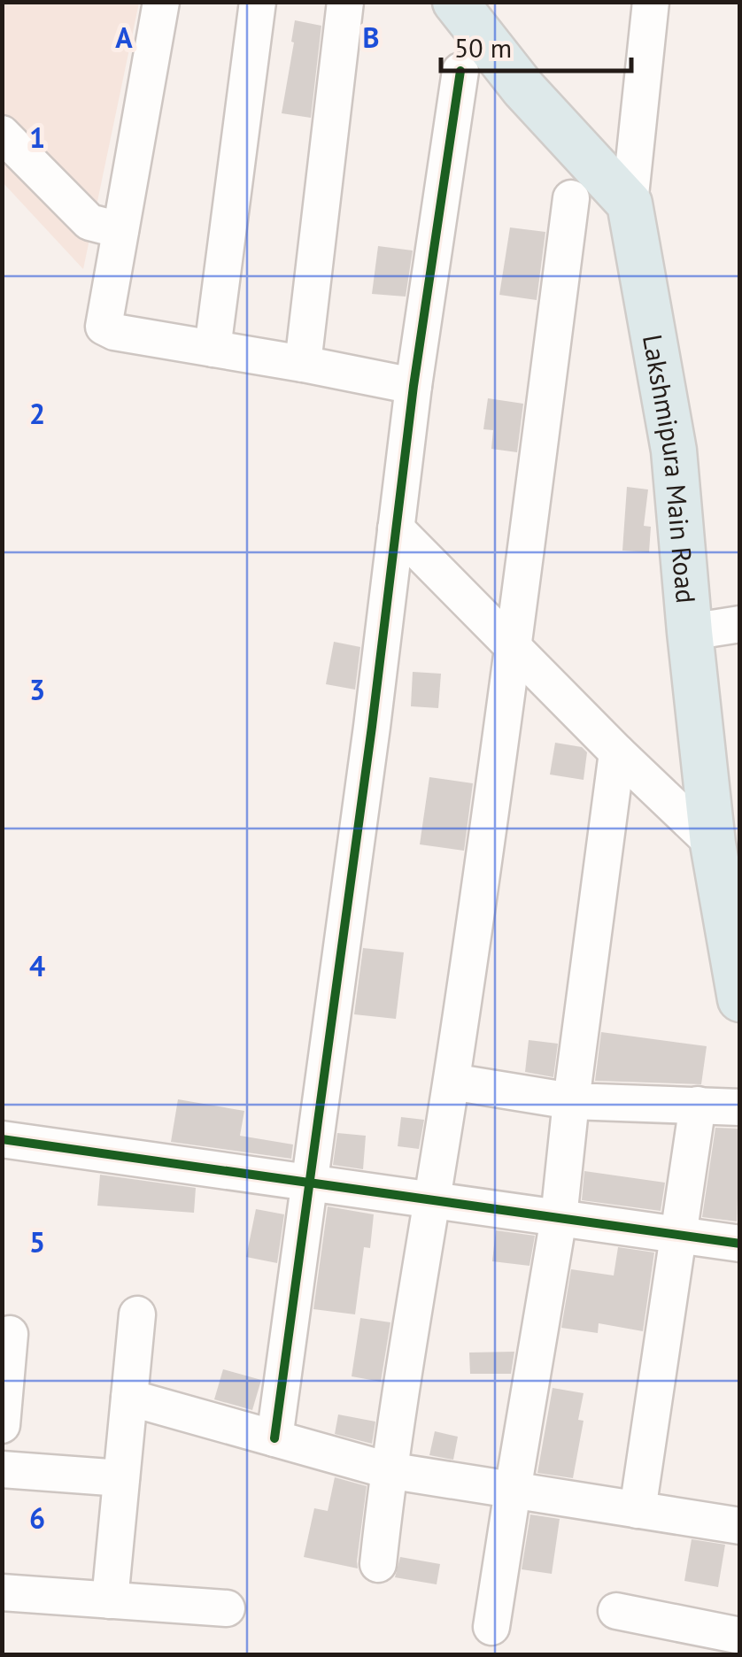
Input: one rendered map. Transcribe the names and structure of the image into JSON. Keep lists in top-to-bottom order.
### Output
{
  "streets": {
    "main road": ["Lakshmipura Main Road"]
  },
  "scale_bar": "50 m",
  "grid": {
    "columns": ["A", "B"],
    "rows": [
      "1",
      "2",
      "3",
      "4",
      "5",
      "6"
    ]
  }
}
